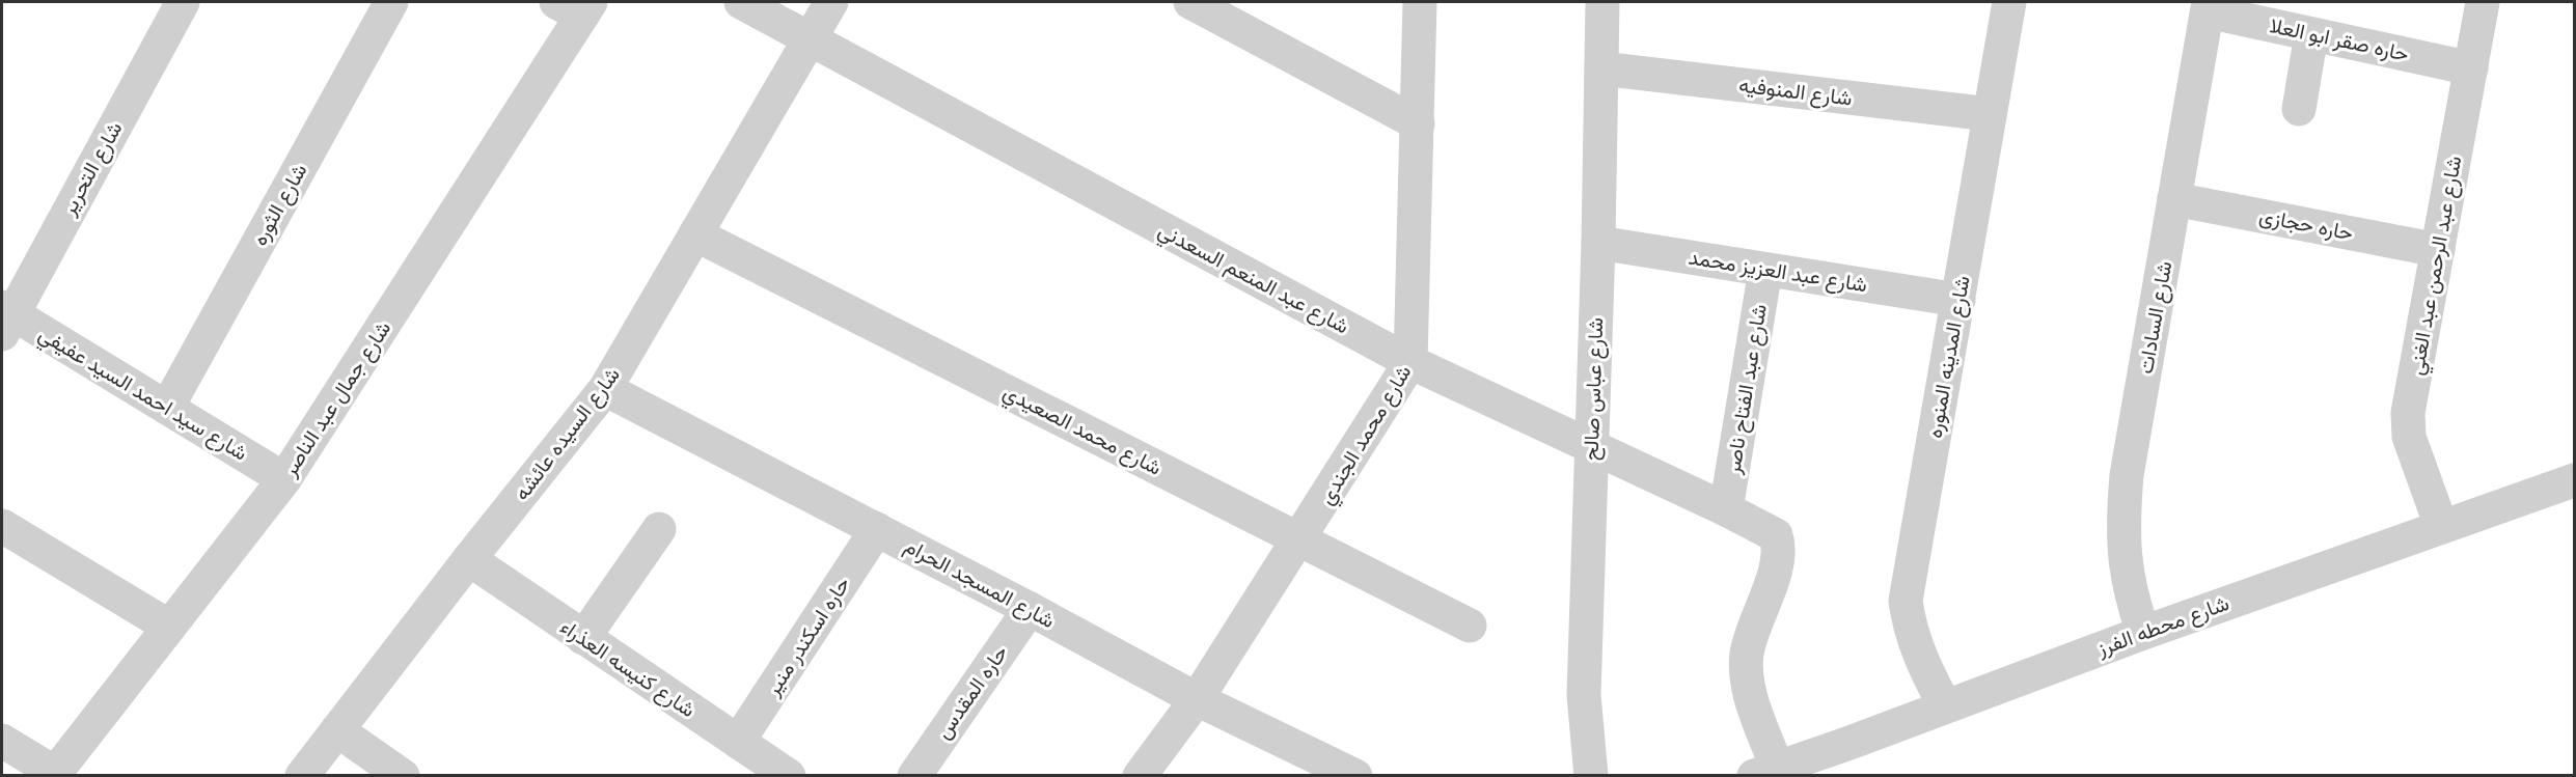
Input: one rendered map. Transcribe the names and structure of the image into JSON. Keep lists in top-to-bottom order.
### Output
{
  "streets": {
    "street": [
      "حاره صقر ابو العلا",
      "شارع المنوفيه",
      "شارع التحرير",
      "شارع الثوره",
      "حاره حجازى",
      "شارع عبد الرحمن عبد الغني",
      "شارع عبد العزيز محمد",
      "شارع عبد المنعم السعدني",
      "شارع السادات",
      "شارع المدينه المنوره",
      "شارع عباس صالح",
      "شارع عبد الفتاح ناصر",
      "شارع سيد احمد السيد عفيفي",
      "شارع جمال عبد الناصر",
      "شارع محمد الصعيدي",
      "شارع السيده عائشه",
      "شارع محمد الجندي",
      "شارع المسجد الحرام",
      "شارع محطه الفرز",
      "حاره اسكندر منير",
      "شارع كنيسه العذراء",
      "حاره المقدس"
    ]
  },
  "crossings": [
    ["حاره صقر ابو العلا", "شارع عبد الرحمن عبد الغني"],
    ["حاره صقر ابو العلا", "شارع السادات"],
    ["شارع المنوفيه", "شارع المدينه المنوره"],
    ["شارع المنوفيه", "شارع عباس صالح"],
    ["شارع التحرير", "شارع سيد احمد السيد عفيفي"],
    ["شارع الثوره", "شارع سيد احمد السيد عفيفي"],
    ["حاره حجازى", "شارع عبد الرحمن عبد الغني"],
    ["حاره حجازى", "شارع السادات"],
    ["شارع عبد الرحمن عبد الغني", "شارع محطه الفرز"],
    ["شارع عبد العزيز محمد", "شارع المدينه المنوره"],
    ["شارع عبد العزيز محمد", "شارع عباس صالح"],
    ["شارع عبد العزيز محمد", "شارع عبد الفتاح ناصر"],
    ["شارع عبد المنعم السعدني", "شارع عباس صالح"],
    ["شارع عبد المنعم السعدني", "شارع عبد الفتاح ناصر"],
    ["شارع عبد المنعم السعدني", "شارع السيده عائشه"],
    ["شارع عبد المنعم السعدني", "شارع محمد الجندي"],
    ["شارع عبد المنعم السعدني", "شارع محطه الفرز"],
    ["شارع السادات", "شارع محطه الفرز"],
    ["شارع المدينه المنوره", "شارع محطه الفرز"],
    ["شارع سيد احمد السيد عفيفي", "شارع جمال عبد الناصر"],
    ["شارع محمد الصعيدي", "شارع السيده عائشه"],
    ["شارع محمد الصعيدي", "شارع محمد الجندي"],
    ["شارع السيده عائشه", "شارع المسجد الحرام"],
    ["شارع السيده عائشه", "شارع كنيسه العذراء"],
    ["شارع محمد الجندي", "شارع المسجد الحرام"],
    ["شارع المسجد الحرام", "حاره اسكندر منير"],
    ["شارع المسجد الحرام", "حاره المقدس"],
    ["حاره اسكندر منير", "شارع كنيسه العذراء"]
  ]
}
